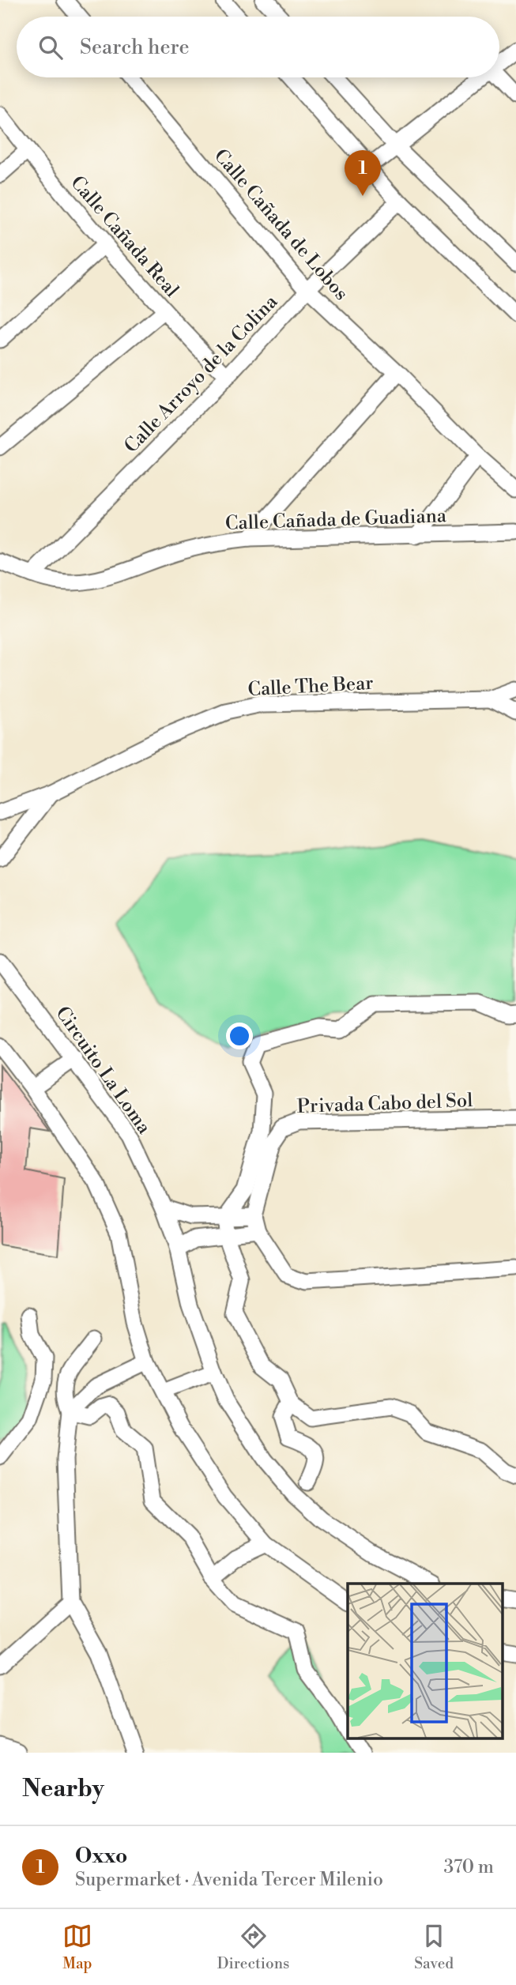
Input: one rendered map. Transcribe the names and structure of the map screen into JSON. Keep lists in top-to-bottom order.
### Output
{
  "streets": {
    "street": [
      "Calle Cañada de Lobos",
      "Calle Cañada Real",
      "Calle Arroyo de la Colina",
      "Calle Cañada de Guadiana",
      "Calle The Bear",
      "Circuito La Loma",
      "Privada Cabo del Sol"
    ]
  },
  "crossings": [
    ["Calle Cañada de Lobos", "Calle Arroyo de la Colina"],
    ["Calle Cañada Real", "Calle Arroyo de la Colina"],
    ["Calle Arroyo de la Colina", "Calle Cañada de Guadiana"]
  ],
  "page": {
    "search": "Search here",
    "pins": "1",
    "heading": "Nearby",
    "list": [
      {
        "mark": "1",
        "name": "Oxxo",
        "note": "Supermarket · Avenida Tercer Milenio",
        "value": "370 m"
      }
    ],
    "nav": ["Map", "Directions", "Saved"]
  }
}
